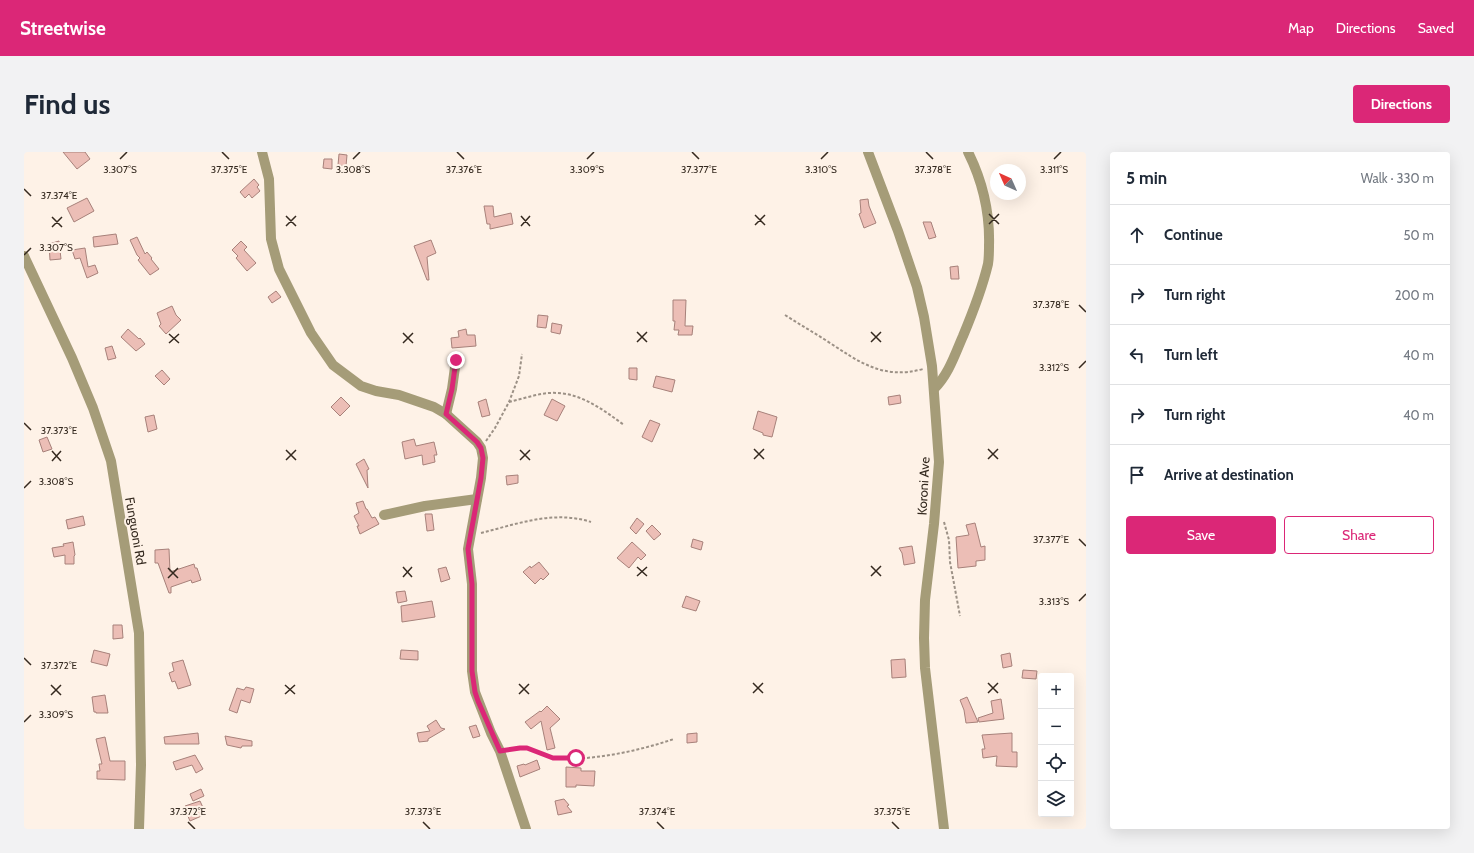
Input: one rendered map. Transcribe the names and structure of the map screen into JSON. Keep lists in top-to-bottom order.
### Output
{
  "streets": {
    "street": ["Koroni Ave", "Funguoni Rd"]
  },
  "north": "top left",
  "page": {
    "header": "Streetwise",
    "nav": ["Map", "Directions", "Saved"],
    "buttons": [
      "Directions",
      ["Save", "Share"]
    ],
    "title": "Find us",
    "heading": ["5 min", "Walk · 330 m"],
    "list": [
      ["Continue", "50 m"],
      ["Turn right", "200 m"],
      ["Turn left", "40 m"],
      ["Turn right", "40 m"],
      "Arrive at destination"
    ],
    "map_buttons": ["+", "−"]
  },
  "coordinates": [
    "37.377°E",
    "3.307°S",
    "37.375°E",
    "37.376°E",
    "3.309°S",
    "37.378°E",
    "3.311°S",
    "3.308°S",
    "3.310°S",
    "37.374°E",
    "3.312°S",
    "37.373°E",
    "3.313°S",
    "37.372°E"
  ]
}
